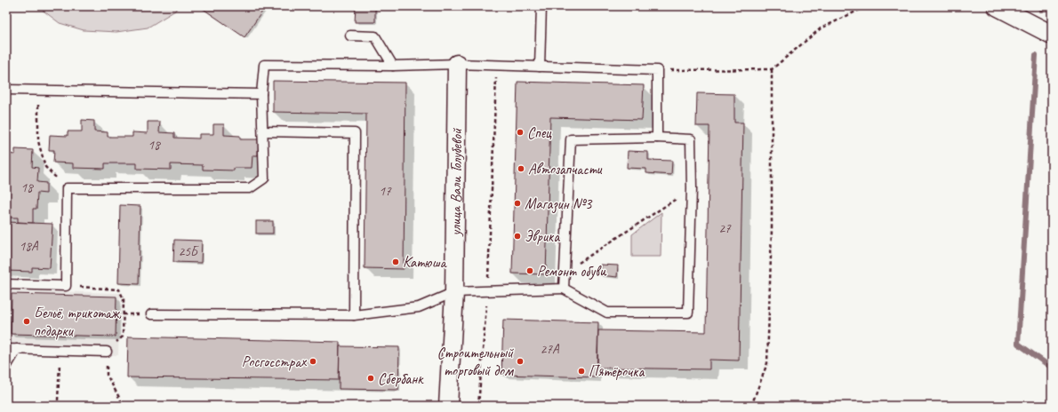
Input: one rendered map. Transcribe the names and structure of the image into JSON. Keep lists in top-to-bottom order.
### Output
{
  "streets": {
    "street": ["улица Вали Голубевой"]
  },
  "places": [
    "Спец",
    "Автозапчасти",
    "Магазин №3",
    "Эврика",
    "Катюша",
    "Ремонт обуви",
    "Бельё, трикотаж, подарки",
    "Росгосстрах",
    "Строительный торговый дом",
    "Пятёрочка",
    "Сбербанк"
  ],
  "house_numbers": [
    "18",
    "18",
    "17",
    "27",
    "18А",
    "25Б",
    "27А"
  ]
}
